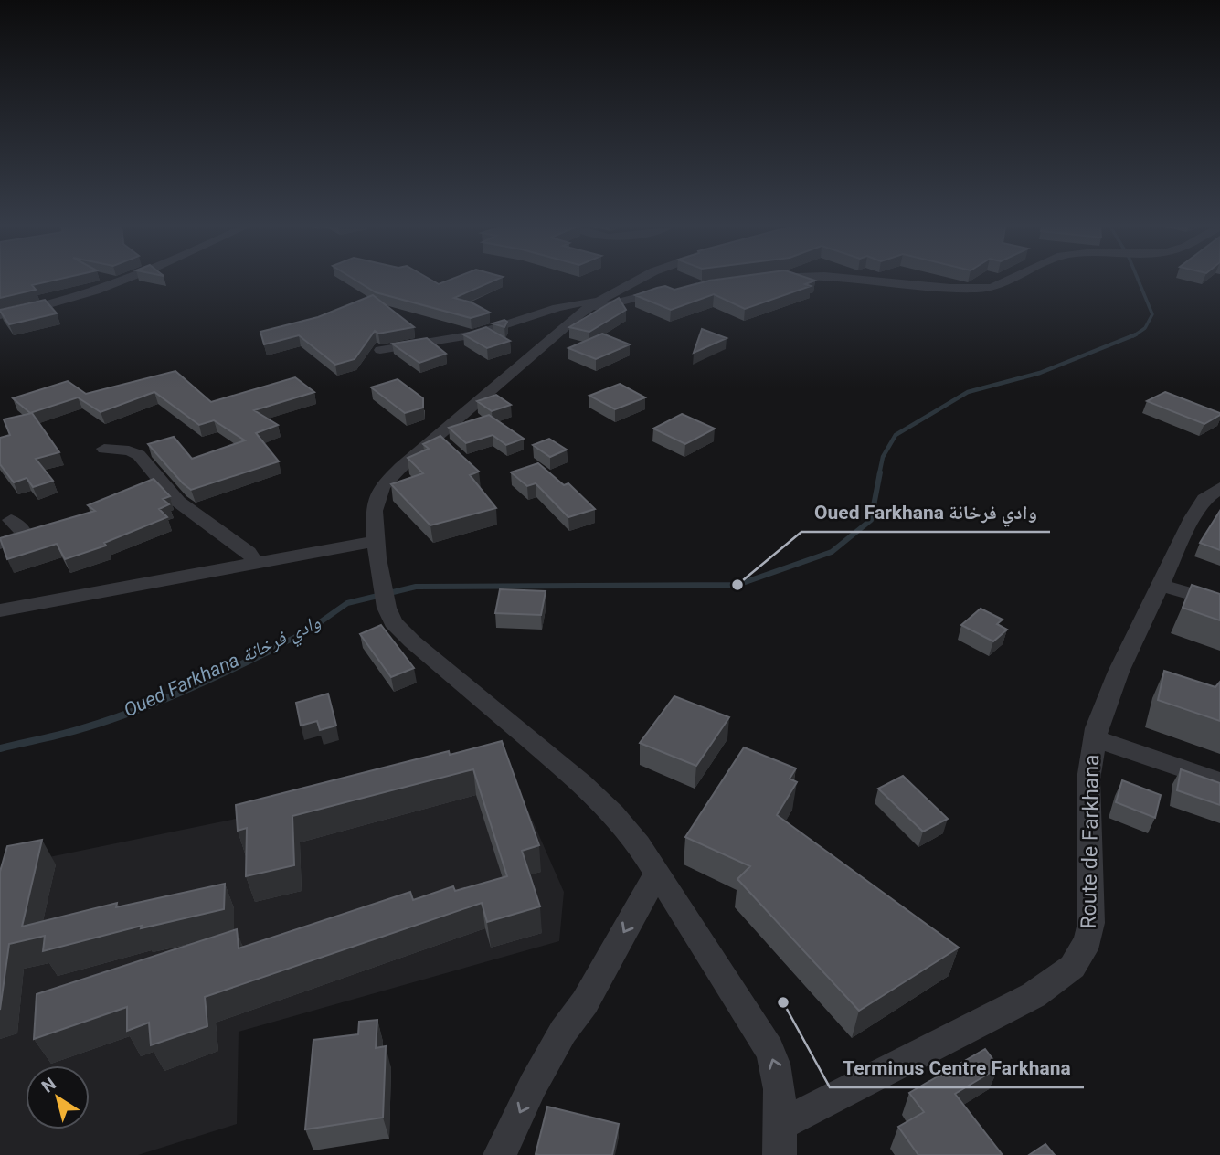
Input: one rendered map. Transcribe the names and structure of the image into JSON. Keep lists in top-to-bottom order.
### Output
{
  "streets": {
    "street": ["Route de Farkhana"]
  },
  "water": ["Oued Farkhana وادي فرخانة"],
  "places": ["Oued Farkhana وادي فرخانة", "Terminus Centre Farkhana"],
  "north": "top left"
}
